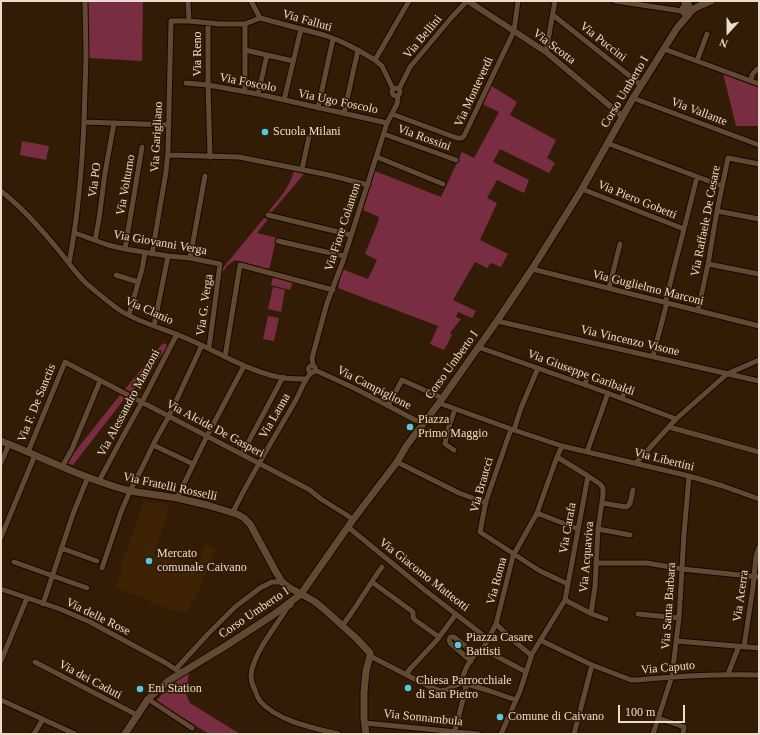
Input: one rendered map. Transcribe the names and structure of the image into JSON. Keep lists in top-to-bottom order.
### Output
{
  "streets": {
    "main road": ["Corso Umberto I", "Via Fratelli Rosselli"],
    "street": [
      "Via Falluti",
      "Via Bellini",
      "Via Puccini",
      "Via Scotta",
      "Via Reno",
      "Via Foscolo",
      "Via Monteverdi",
      "Via Ugo Foscolo",
      "Via Vallante",
      "Via Garigliano",
      "Via Rossini",
      "Via PO",
      "Via Volturno",
      "Via Piero Gobetti",
      "Via Raffaele De Cesare",
      "Via Fiore Colanton",
      "Via Giovanni Verga",
      "Via Guglielmo Marconi",
      "Via G. Verga",
      "Via Clanio",
      "Via Vincenzo Visone",
      "Via Giuseppe Garibaldi",
      "Via Campiglione",
      "Via F. De Sanctis",
      "Via Alessandro Manzoni",
      "Via Lanna",
      "Via Alcide De Gasperi",
      "Via Libertini",
      "Via Braucci",
      "Via Carafa",
      "Via Acquaviva",
      "Via Giacomo Matteotti",
      "Via Roma",
      "Via Acerra",
      "Via Santa Barbara",
      "Via delle Rose",
      "Via Caputo",
      "Via dei Caduti",
      "Via Sonnambula"
    ]
  },
  "crossings": [
    ["Via Falluti", "Via Bellini"],
    ["Via Falluti", "Via Fiore Colanton"],
    ["Via Bellini", "Via Scotta"],
    ["Via Bellini", "Via Fiore Colanton"],
    ["Via Puccini", "Corso Umberto I"],
    ["Via Scotta", "Via Monteverdi"],
    ["Via Scotta", "Corso Umberto I"],
    ["Via Reno", "Via Foscolo"],
    ["Via Foscolo", "Via Ugo Foscolo"],
    ["Via Monteverdi", "Via Fiore Colanton"],
    ["Corso Umberto I", "Via Vallante"],
    ["Corso Umberto I", "Via Piero Gobetti"],
    ["Corso Umberto I", "Via Guglielmo Marconi"],
    ["Corso Umberto I", "Via Vincenzo Visone"],
    ["Corso Umberto I", "Via Giuseppe Garibaldi"],
    ["Corso Umberto I", "Via Campiglione"],
    ["Corso Umberto I", "Via Alcide De Gasperi"],
    ["Corso Umberto I", "Via Libertini"],
    ["Corso Umberto I", "Via Fratelli Rosselli"],
    ["Corso Umberto I", "Via Giacomo Matteotti"],
    ["Corso Umberto I", "Via delle Rose"],
    ["Corso Umberto I", "Via dei Caduti"],
    ["Via Ugo Foscolo", "Via Fiore Colanton"],
    ["Via Garigliano", "Via Giovanni Verga"],
    ["Via Rossini", "Via Fiore Colanton"],
    ["Via PO", "Via Giovanni Verga"],
    ["Via Volturno", "Via Giovanni Verga"],
    ["Via Raffaele De Cesare", "Via Guglielmo Marconi"],
    ["Via Fiore Colanton", "Via Campiglione"],
    ["Via Fiore Colanton", "Via Lanna"],
    ["Via Giovanni Verga", "Via G. Verga"],
    ["Via G. Verga", "Via Clanio"],
    ["Via Clanio", "Via Alessandro Manzoni"],
    ["Via Clanio", "Via Lanna"],
    ["Via Giuseppe Garibaldi", "Via Braucci"],
    ["Via Campiglione", "Via Lanna"],
    ["Via Campiglione", "Via Libertini"],
    ["Via F. De Sanctis", "Via Alcide De Gasperi"],
    ["Via F. De Sanctis", "Via Fratelli Rosselli"],
    ["Via Alessandro Manzoni", "Via Alcide De Gasperi"],
    ["Via Alessandro Manzoni", "Via Fratelli Rosselli"],
    ["Via Lanna", "Via Alcide De Gasperi"],
    ["Via Lanna", "Via Fratelli Rosselli"],
    ["Via Libertini", "Via Braucci"],
    ["Via Libertini", "Via Roma"],
    ["Via Libertini", "Via Santa Barbara"],
    ["Via Braucci", "Via Roma"],
    ["Via Carafa", "Via Acquaviva"],
    ["Via Giacomo Matteotti", "Via Roma"],
    ["Via Acerra", "Via Caputo"],
    ["Via Santa Barbara", "Via Caputo"]
  ],
  "places": [
    "Scuola Milani",
    "Piazza Primo Maggio",
    "Mercato comunale Caivano",
    "Piazza Casare Battisti",
    "Chiesa Parrocchiale di San Pietro",
    "Eni Station",
    "Comune di Caivano"
  ],
  "scale_bar": "100 m",
  "north": "bottom"
}
